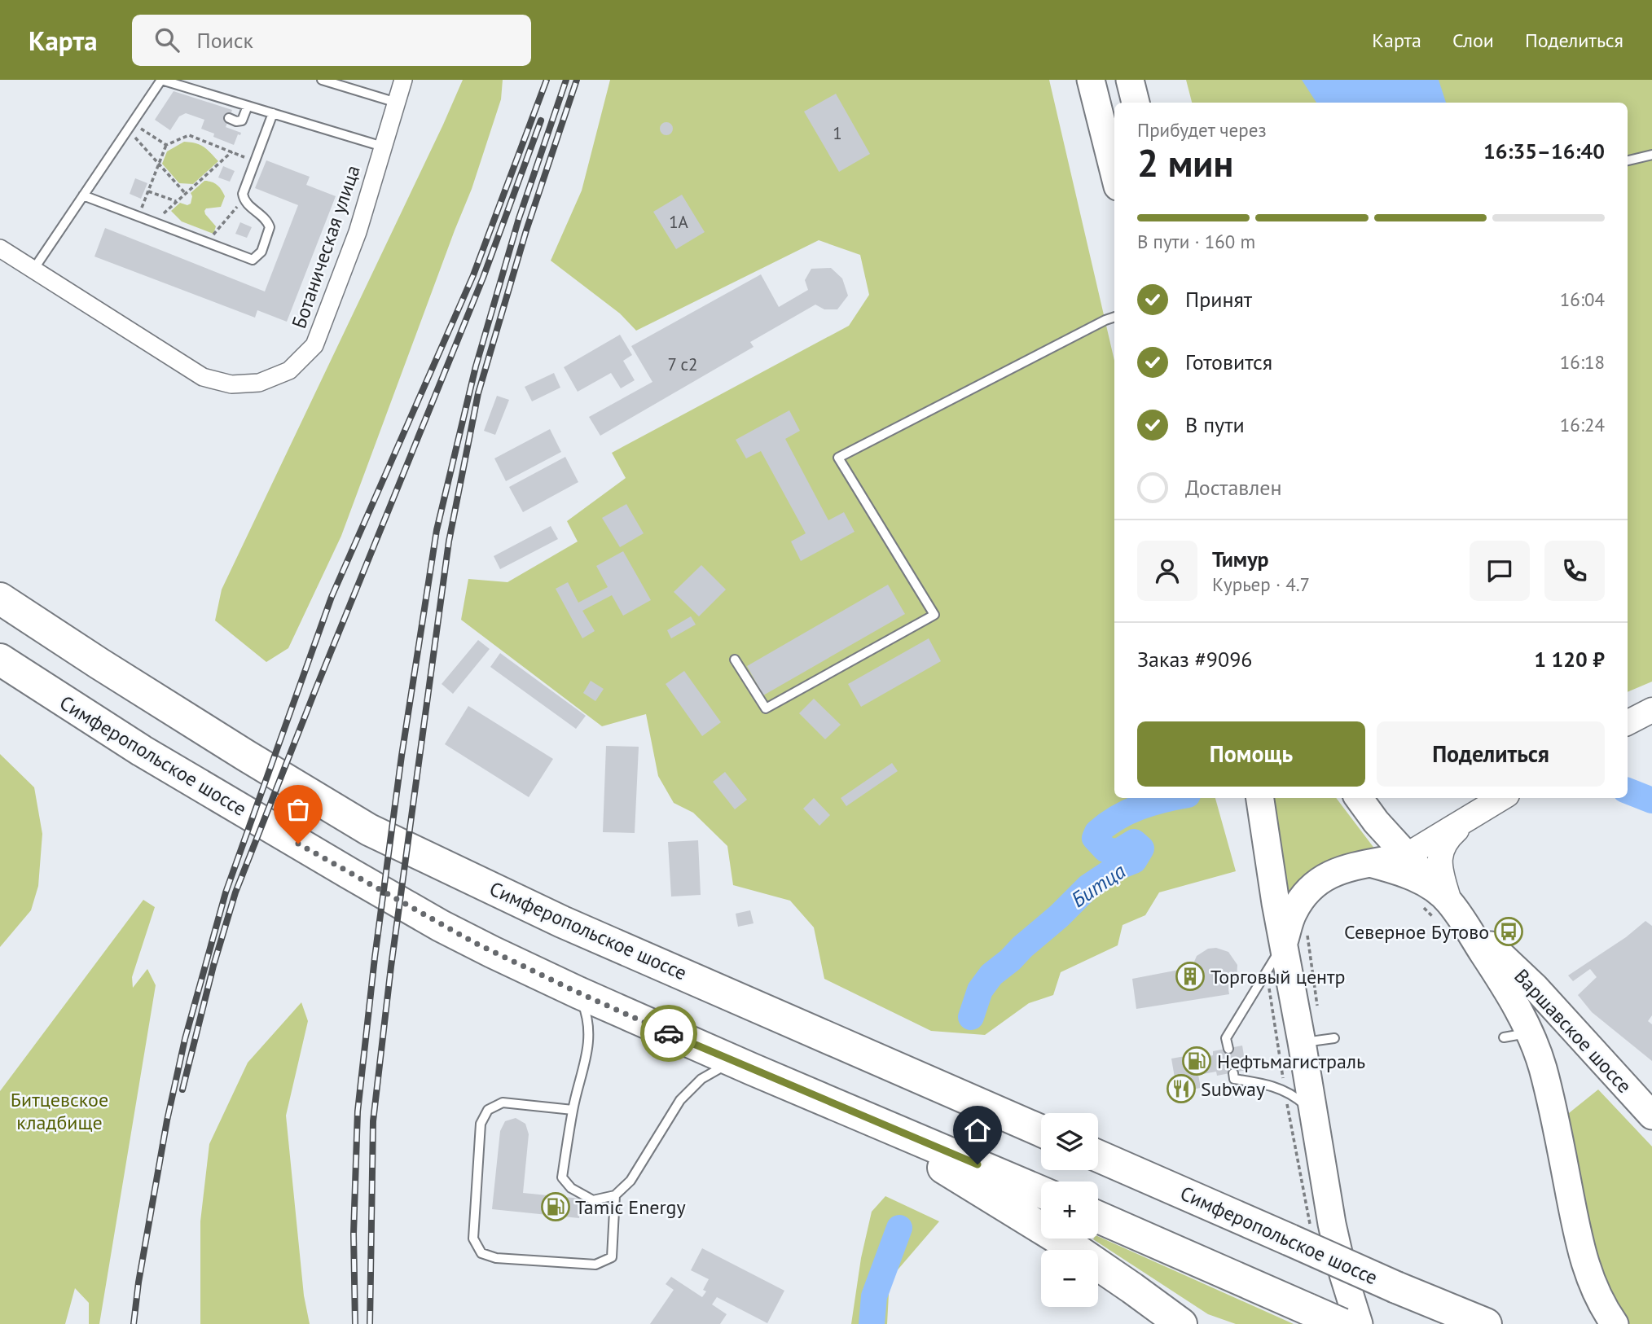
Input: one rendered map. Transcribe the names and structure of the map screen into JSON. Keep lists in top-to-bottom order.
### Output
{
  "streets": {
    "highway": ["Симферопольское шоссе"],
    "main road": ["Варшавское шоссе"],
    "street": ["Ботаническая улица"]
  },
  "water": ["Битца"],
  "parks": ["Битцевское кладбище"],
  "places": {
    "bus stop": ["Северное Бутово"],
    "building": ["Торговый центр"],
    "fuel station": ["Нефтьмагистраль", "Tamic Energy"],
    "restaurant": ["Subway"]
  },
  "house_numbers": ["1", "1А", "7 с2"],
  "page": {
    "header": "Карта",
    "search": "Поиск",
    "nav": ["Карта", "Слои", "Поделиться"],
    "heading": ["2 мин", "Прибудет через", "16:35–16:40"],
    "panel": [
      "Тимур",
      "Курьер · 4.7",
      "Заказ #9096",
      "1 120 ₽"
    ],
    "bar": "В пути · 160 m",
    "list": [
      ["Принят", "16:04"],
      ["Готовится", "16:18"],
      ["В пути", "16:24"],
      "Доставлен"
    ],
    "buttons": ["Помощь", "Поделиться"],
    "map_buttons": ["+", "−"]
  }
}
